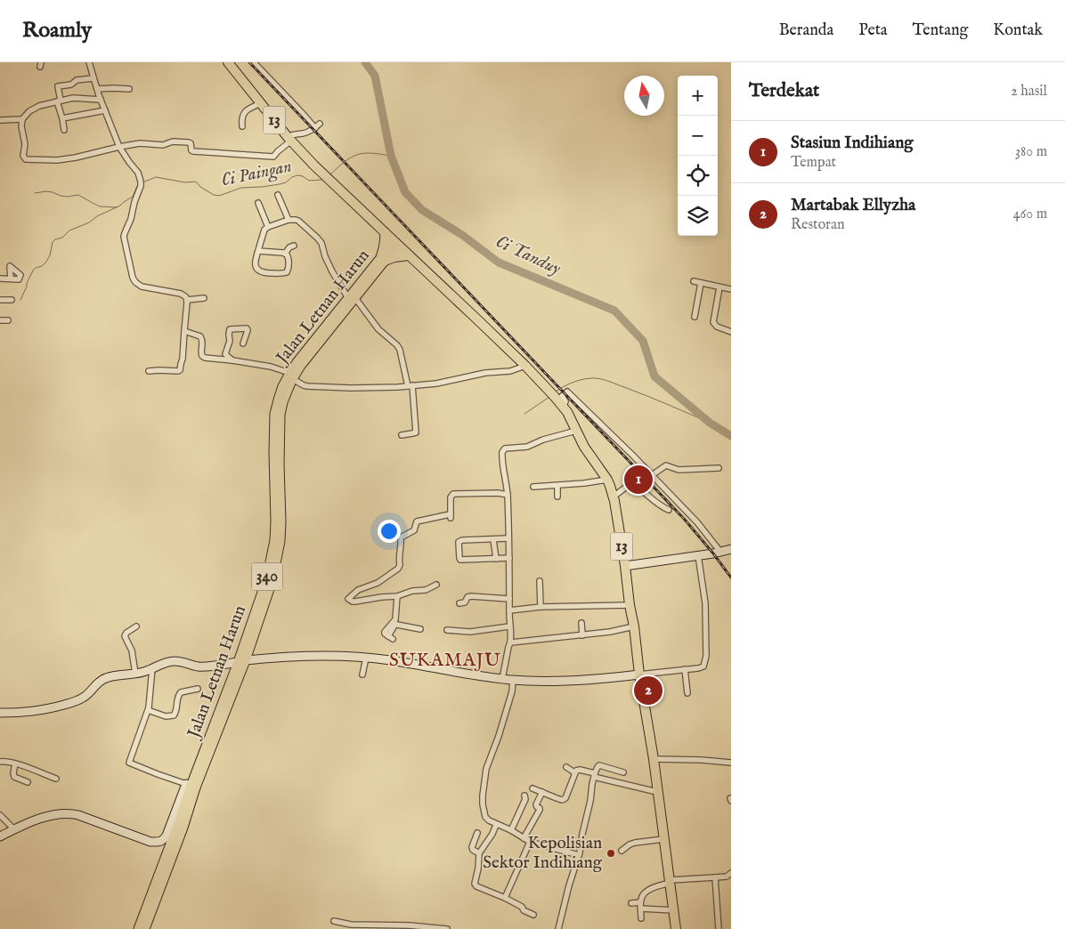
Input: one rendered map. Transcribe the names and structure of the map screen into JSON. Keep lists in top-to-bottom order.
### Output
{
  "streets": {
    "highway": ["13"],
    "main road": ["Jalan Letnan Harun", "340"]
  },
  "crossings": [
    ["13", "Jalan Letnan Harun"]
  ],
  "districts": ["SUKAMAJU"],
  "water": ["Ci Paingan", "Ci Tanduy"],
  "places": ["Kepolisian Sektor Indihiang"],
  "north": "top",
  "page": {
    "header": "Roamly",
    "nav": [
      "Beranda",
      "Peta",
      "Tentang",
      "Kontak"
    ],
    "heading": ["Terdekat", "2 hasil"],
    "map_buttons": ["+", "−"],
    "list": [
      {
        "mark": "1",
        "name": "Stasiun Indihiang",
        "note": "Tempat",
        "value": "380 m"
      },
      {
        "mark": "2",
        "name": "Martabak Ellyzha",
        "note": "Restoran",
        "value": "460 m"
      }
    ],
    "pins": ["1", "2"]
  }
}
